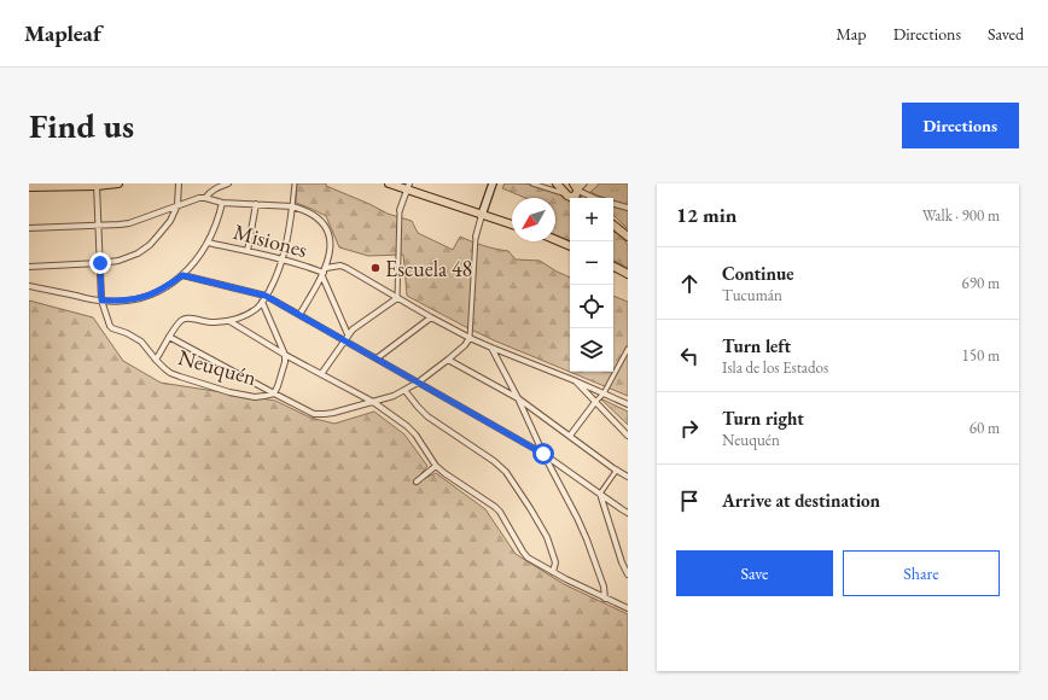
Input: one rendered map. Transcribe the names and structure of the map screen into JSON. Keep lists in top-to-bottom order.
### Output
{
  "streets": {
    "street": ["Misiones", "Neuquén"]
  },
  "places": ["Escuela 48"],
  "north": "bottom left",
  "page": {
    "header": "Mapleaf",
    "nav": ["Map", "Directions", "Saved"],
    "buttons": [
      "Directions",
      ["Save", "Share"]
    ],
    "title": "Find us",
    "heading": ["12 min", "Walk · 900 m"],
    "map_buttons": ["+", "−"],
    "list": [
      ["Continue", "Tucumán", "690 m"],
      ["Turn left", "Isla de los Estados", "150 m"],
      ["Turn right", "Neuquén", "60 m"],
      "Arrive at destination"
    ]
  }
}
